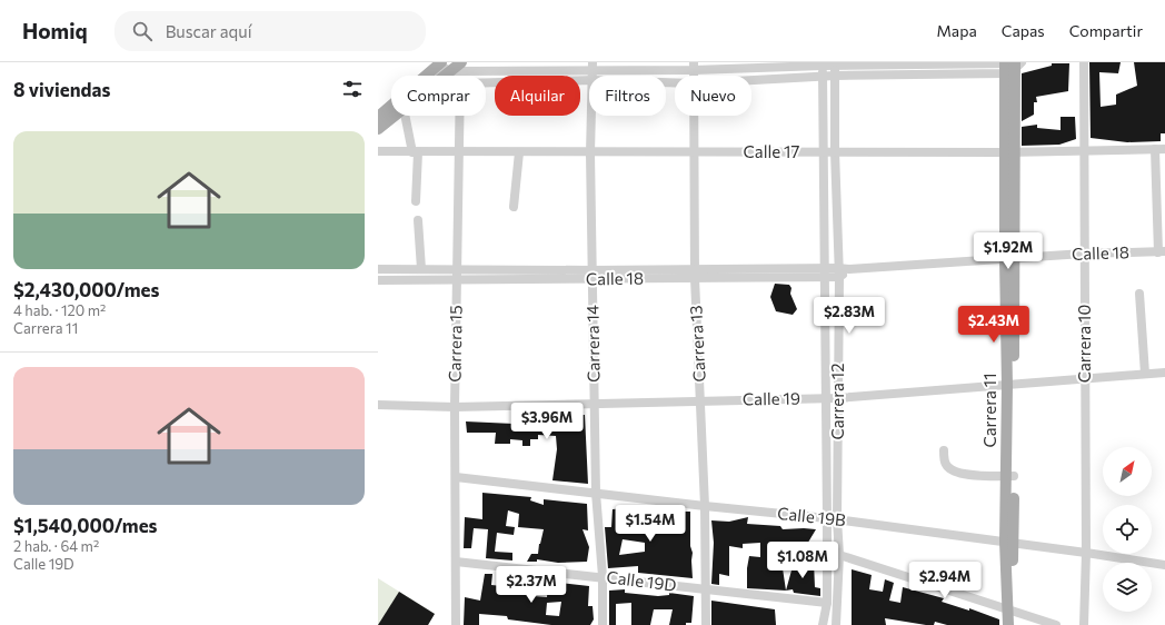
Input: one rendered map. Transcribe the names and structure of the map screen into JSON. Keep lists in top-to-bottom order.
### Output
{
  "streets": {
    "main road": ["Carrera 11"],
    "street": [
      "Calle 17",
      "Calle 18",
      "Carrera 15",
      "Carrera 14",
      "Carrera 13",
      "Carrera 10",
      "Calle 19",
      "Carrera 12",
      "Calle 19B",
      "Calle 19D"
    ]
  },
  "crossings": [
    ["Calle 17", "Carrera 15"],
    ["Calle 17", "Carrera 14"],
    ["Calle 17", "Carrera 13"],
    ["Calle 17", "Carrera 10"],
    ["Calle 17", "Carrera 12"],
    ["Calle 17", "Carrera 11"],
    ["Calle 18", "Carrera 15"],
    ["Calle 18", "Carrera 14"],
    ["Calle 18", "Carrera 13"],
    ["Calle 18", "Carrera 10"],
    ["Calle 18", "Carrera 12"],
    ["Calle 18", "Carrera 11"],
    ["Carrera 15", "Calle 19"],
    ["Carrera 15", "Calle 19B"],
    ["Carrera 15", "Calle 19D"],
    ["Carrera 14", "Calle 19"],
    ["Carrera 14", "Calle 19B"],
    ["Carrera 14", "Calle 19D"],
    ["Carrera 13", "Calle 19"],
    ["Carrera 13", "Calle 19B"],
    ["Carrera 13", "Calle 19D"],
    ["Carrera 10", "Calle 19"],
    ["Carrera 10", "Calle 19B"],
    ["Calle 19", "Carrera 12"],
    ["Calle 19", "Carrera 11"],
    ["Carrera 12", "Calle 19B"],
    ["Carrera 12", "Calle 19D"],
    ["Carrera 11", "Calle 19B"]
  ],
  "north": "top right",
  "page": {
    "header": "Homiq",
    "search": "Buscar aquí",
    "nav": ["Mapa", "Capas", "Compartir"],
    "heading": "8 viviendas",
    "chip": [
      "Comprar",
      "Alquilar",
      "Filtros",
      "Nuevo"
    ],
    "list": [
      {
        "name": "$2,430,000/mes",
        "note": "4 hab. · 120 m² · Carrera 11"
      },
      {
        "name": "$1,540,000/mes",
        "note": "2 hab. · 64 m² · Calle 19D"
      }
    ],
    "price": [
      "$1.92M",
      "$2.83M",
      "$2.43M",
      "$3.96M",
      "$1.54M",
      "$1.08M",
      "$2.94M",
      "$2.37M"
    ]
  }
}
